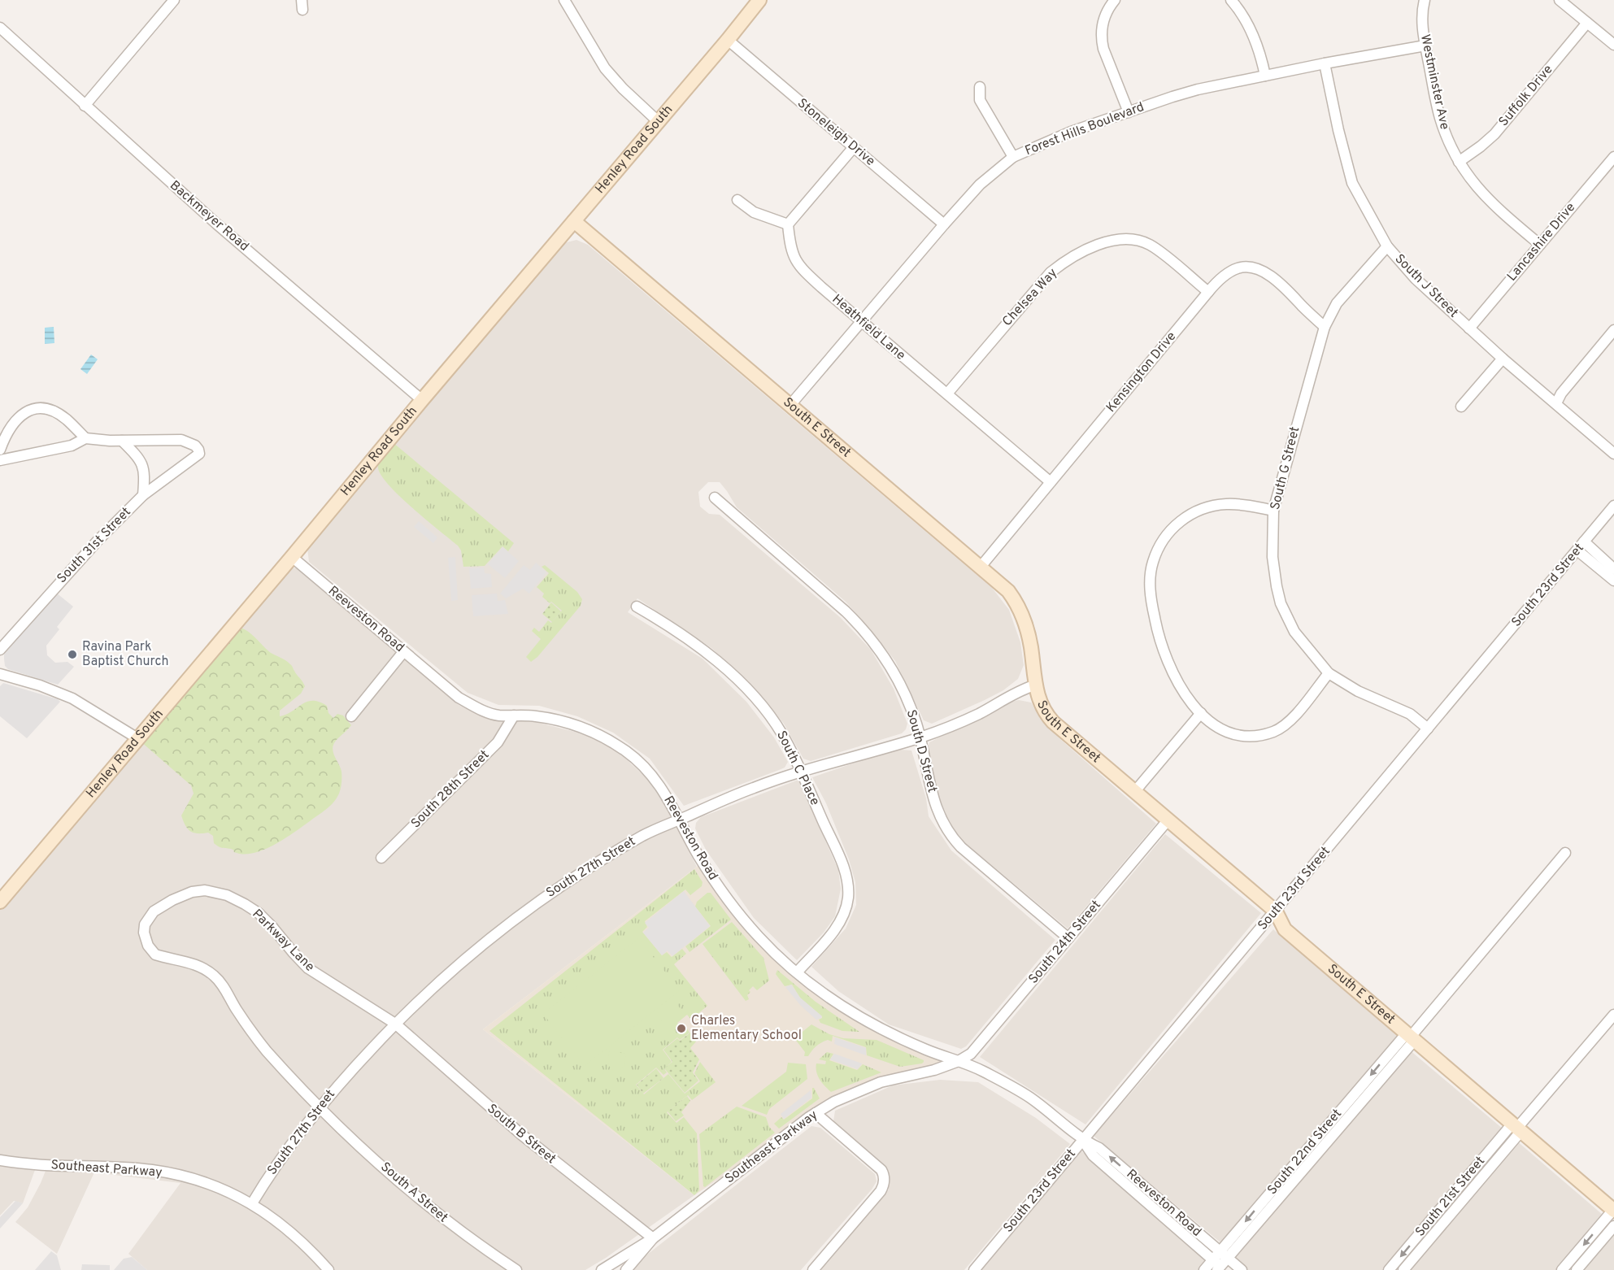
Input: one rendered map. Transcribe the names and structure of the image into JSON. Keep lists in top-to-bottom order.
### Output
{
  "streets": {
    "street": [
      "Westminster Ave",
      "Suffolk Drive",
      "Forest Hills Boulevard",
      "Stoneleigh Drive",
      "Henley Road South",
      "Backmeyer Road",
      "Lancashire Drive",
      "South J Street",
      "Chelsea Way",
      "Heathfield Lane",
      "Kensington Drive",
      "South E Street",
      "South G Street",
      "South 31st Street",
      "South 23rd Street",
      "Reeveston Road",
      "South D Street",
      "South C Place",
      "South 28th Street",
      "South 27th Street",
      "Parkway Lane",
      "South 24th Street",
      "South B Street",
      "Southeast Parkway",
      "South 22nd Street",
      "South A Street",
      "South 21st Street"
    ]
  },
  "crossings": [
    ["Westminster Ave", "Suffolk Drive"],
    ["Westminster Ave", "Forest Hills Boulevard"],
    ["Westminster Ave", "Lancashire Drive"],
    ["Forest Hills Boulevard", "Stoneleigh Drive"],
    ["Forest Hills Boulevard", "South J Street"],
    ["Forest Hills Boulevard", "Heathfield Lane"],
    ["Forest Hills Boulevard", "South E Street"],
    ["Stoneleigh Drive", "Henley Road South"],
    ["Henley Road South", "Backmeyer Road"],
    ["Henley Road South", "South E Street"],
    ["Henley Road South", "Reeveston Road"],
    ["Lancashire Drive", "South J Street"],
    ["South J Street", "South G Street"],
    ["Chelsea Way", "Heathfield Lane"],
    ["Chelsea Way", "Kensington Drive"],
    ["Heathfield Lane", "Kensington Drive"],
    ["Kensington Drive", "South E Street"],
    ["Kensington Drive", "South G Street"],
    ["South E Street", "South 23rd Street"],
    ["South E Street", "South 27th Street"],
    ["South E Street", "South 24th Street"],
    ["South E Street", "South 22nd Street"],
    ["South E Street", "South 21st Street"],
    ["South G Street", "South 23rd Street"],
    ["South 23rd Street", "Reeveston Road"],
    ["Reeveston Road", "South C Place"],
    ["Reeveston Road", "South 28th Street"],
    ["Reeveston Road", "South 27th Street"],
    ["Reeveston Road", "South 24th Street"],
    ["Reeveston Road", "Southeast Parkway"],
    ["Reeveston Road", "South 22nd Street"],
    ["South D Street", "South 27th Street"],
    ["South D Street", "South 24th Street"],
    ["South C Place", "South 27th Street"],
    ["South 27th Street", "Parkway Lane"],
    ["South 27th Street", "South B Street"],
    ["South 27th Street", "Southeast Parkway"],
    ["South 27th Street", "South A Street"],
    ["Parkway Lane", "South B Street"],
    ["Parkway Lane", "South A Street"],
    ["South 24th Street", "Southeast Parkway"],
    ["South B Street", "Southeast Parkway"]
  ],
  "places": ["Ravina Park Baptist Church", "Charles Elementary School"]
}
